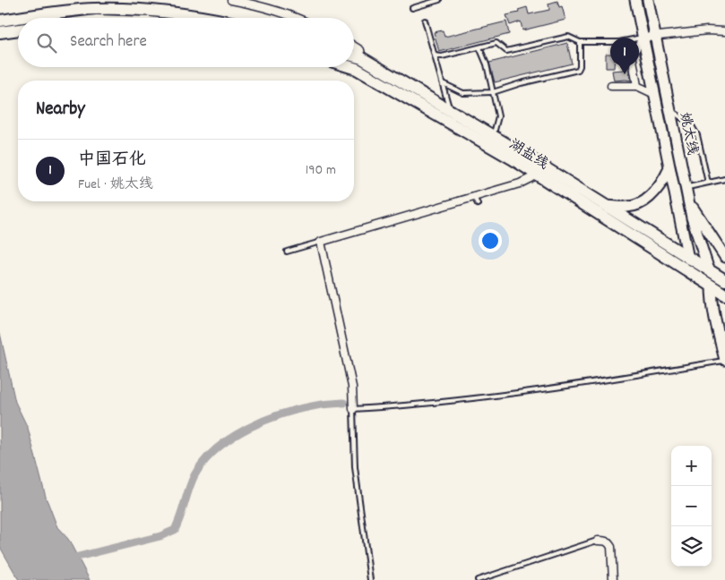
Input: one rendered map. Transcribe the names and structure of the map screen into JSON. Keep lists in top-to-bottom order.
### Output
{
  "streets": {
    "main road": ["姚太线", "湖盐线"]
  },
  "crossings": [
    ["姚太线", "湖盐线"]
  ],
  "page": {
    "search": "Search here",
    "pins": "1",
    "heading": "Nearby",
    "list": [
      {
        "mark": "1",
        "name": "中国石化",
        "note": "Fuel · 姚太线",
        "value": "190 m"
      }
    ],
    "map_buttons": ["+", "−"]
  }
}
